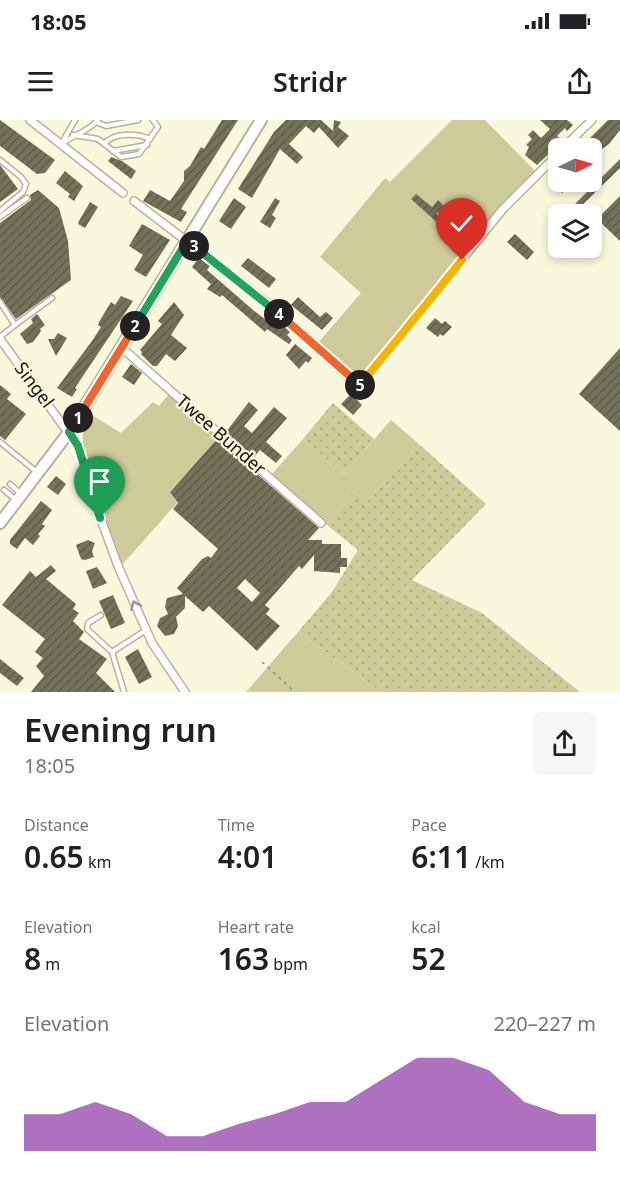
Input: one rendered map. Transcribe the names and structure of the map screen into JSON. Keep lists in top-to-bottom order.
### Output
{
  "streets": {
    "street": ["Singel", "Twee Bunder"]
  },
  "one_way": ["Singel"],
  "north": "right",
  "page": {
    "status": "18:05",
    "header": "Stridr",
    "pins": [
      "3",
      "4",
      "2",
      "5",
      "1"
    ],
    "heading": ["Evening run", "18:05"],
    "stats": [
      ["Distance", "0.65 km"],
      ["Time", "4:01"],
      ["Pace", "6:11 /km"],
      ["Elevation", "8 m"],
      ["Heart rate", "163 bpm"],
      ["kcal", "52"]
    ],
    "chart": ["Elevation", "220–227 m"]
  }
}
